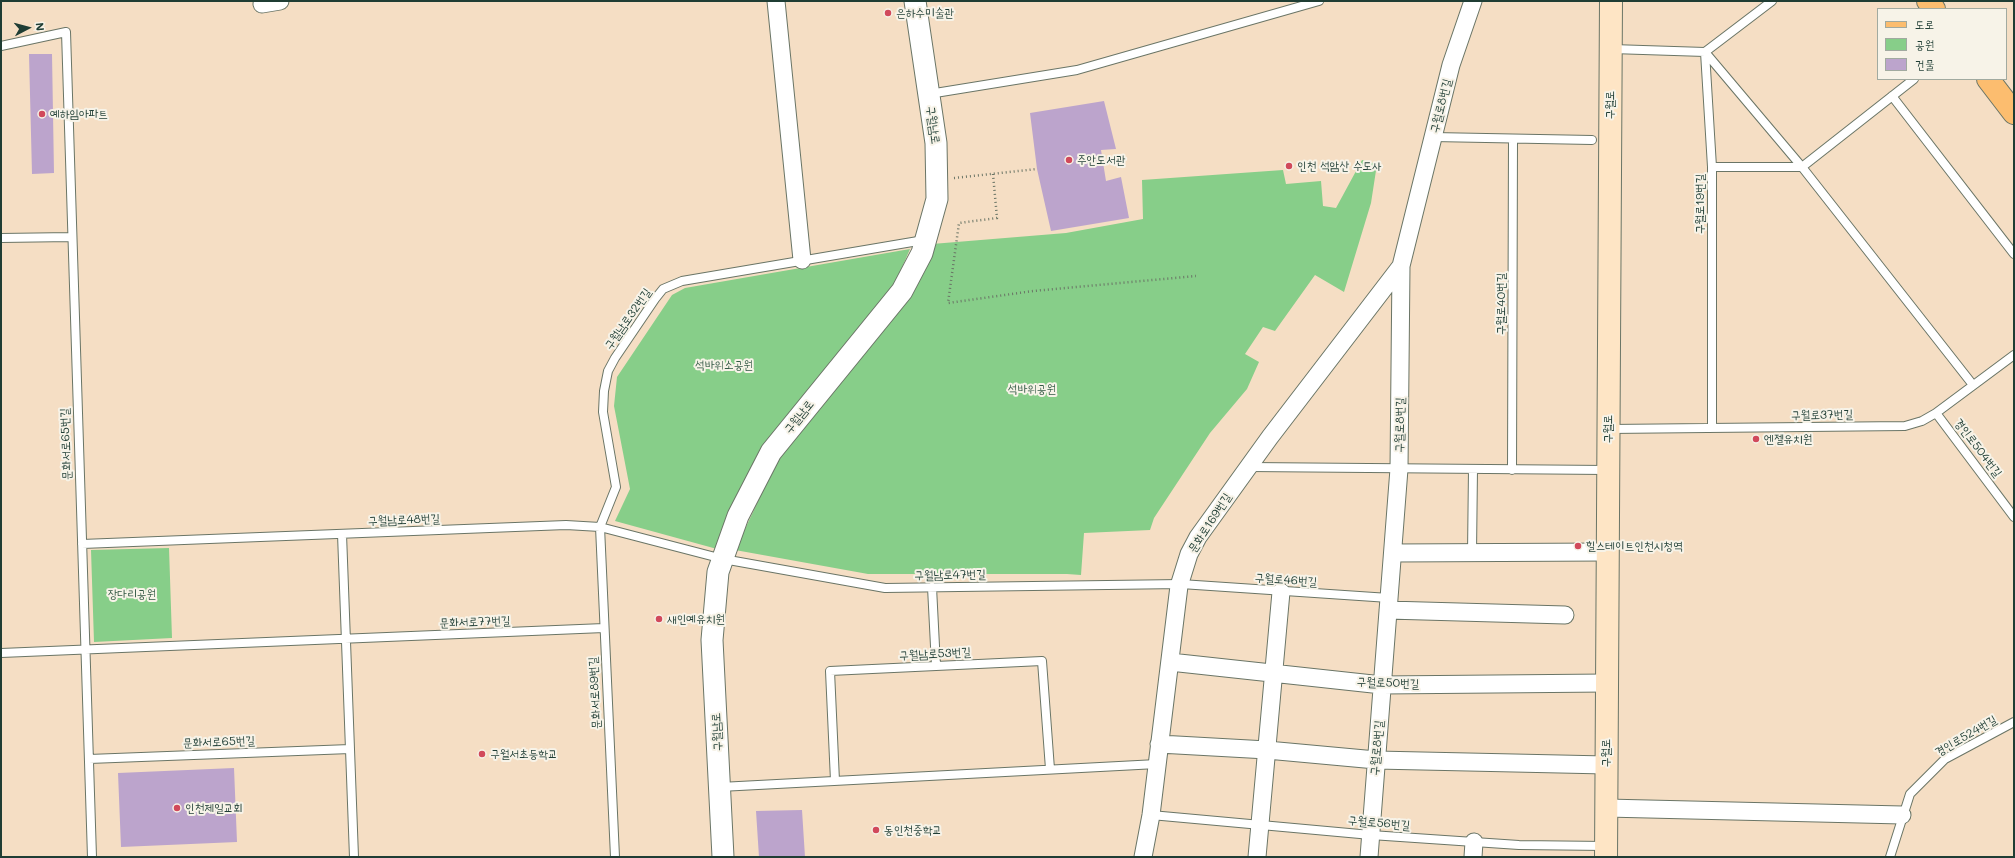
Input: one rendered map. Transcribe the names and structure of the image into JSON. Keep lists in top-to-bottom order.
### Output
{
  "streets": {
    "main road": ["구월로"],
    "street": [
      "구월로8번길",
      "구월남로",
      "문화로169번길",
      "구월로50번길"
    ],
    "lane": [
      "구월로19번길",
      "구월로40번길",
      "구월남로32번길",
      "구월로37번길",
      "문화서로65번길",
      "경인로504번길",
      "구월남로48번길",
      "구월남로47번길",
      "구월로46번길",
      "문화서로77번길",
      "구월남로53번길",
      "문화서로89번길",
      "경인로524번길",
      "구월로56번길"
    ]
  },
  "crossings": [
    ["구월로", "구월로37번길"],
    ["구월로", "구월로50번길"],
    ["구월로", "구월로56번길"],
    ["구월로8번길", "문화로169번길"],
    ["구월로8번길", "구월로46번길"],
    ["구월로8번길", "구월로50번길"],
    ["구월로8번길", "구월로56번길"],
    ["구월남로", "구월남로32번길"],
    ["구월남로", "구월남로48번길"],
    ["구월남로", "구월남로47번길"],
    ["구월로19번길", "구월로37번길"],
    ["구월남로32번길", "구월남로48번길"],
    ["구월남로32번길", "문화서로89번길"],
    ["구월로37번길", "경인로504번길"],
    ["문화서로65번길", "구월남로48번길"],
    ["구월남로48번길", "구월남로47번길"],
    ["구월남로48번길", "문화서로89번길"],
    ["문화로169번길", "구월남로47번길"],
    ["문화로169번길", "구월로46번길"],
    ["문화로169번길", "구월로50번길"],
    ["문화로169번길", "구월로56번길"],
    ["구월남로47번길", "구월로46번길"],
    ["문화서로77번길", "문화서로89번길"]
  ],
  "parks": ["석바위소공원", "석바위공원", "장다리공원"],
  "places": [
    "은하수미술관",
    "예하임아파트",
    "주안도서관",
    "인천 석암산 수도사",
    "엔젤유치원",
    "힐스테이트인천시청역",
    "새인예유치원",
    "구월서초등학교",
    "인천제일교회",
    "동인천중학교"
  ],
  "legend": ["도로", "공원", "건물"],
  "north": "right"
}
